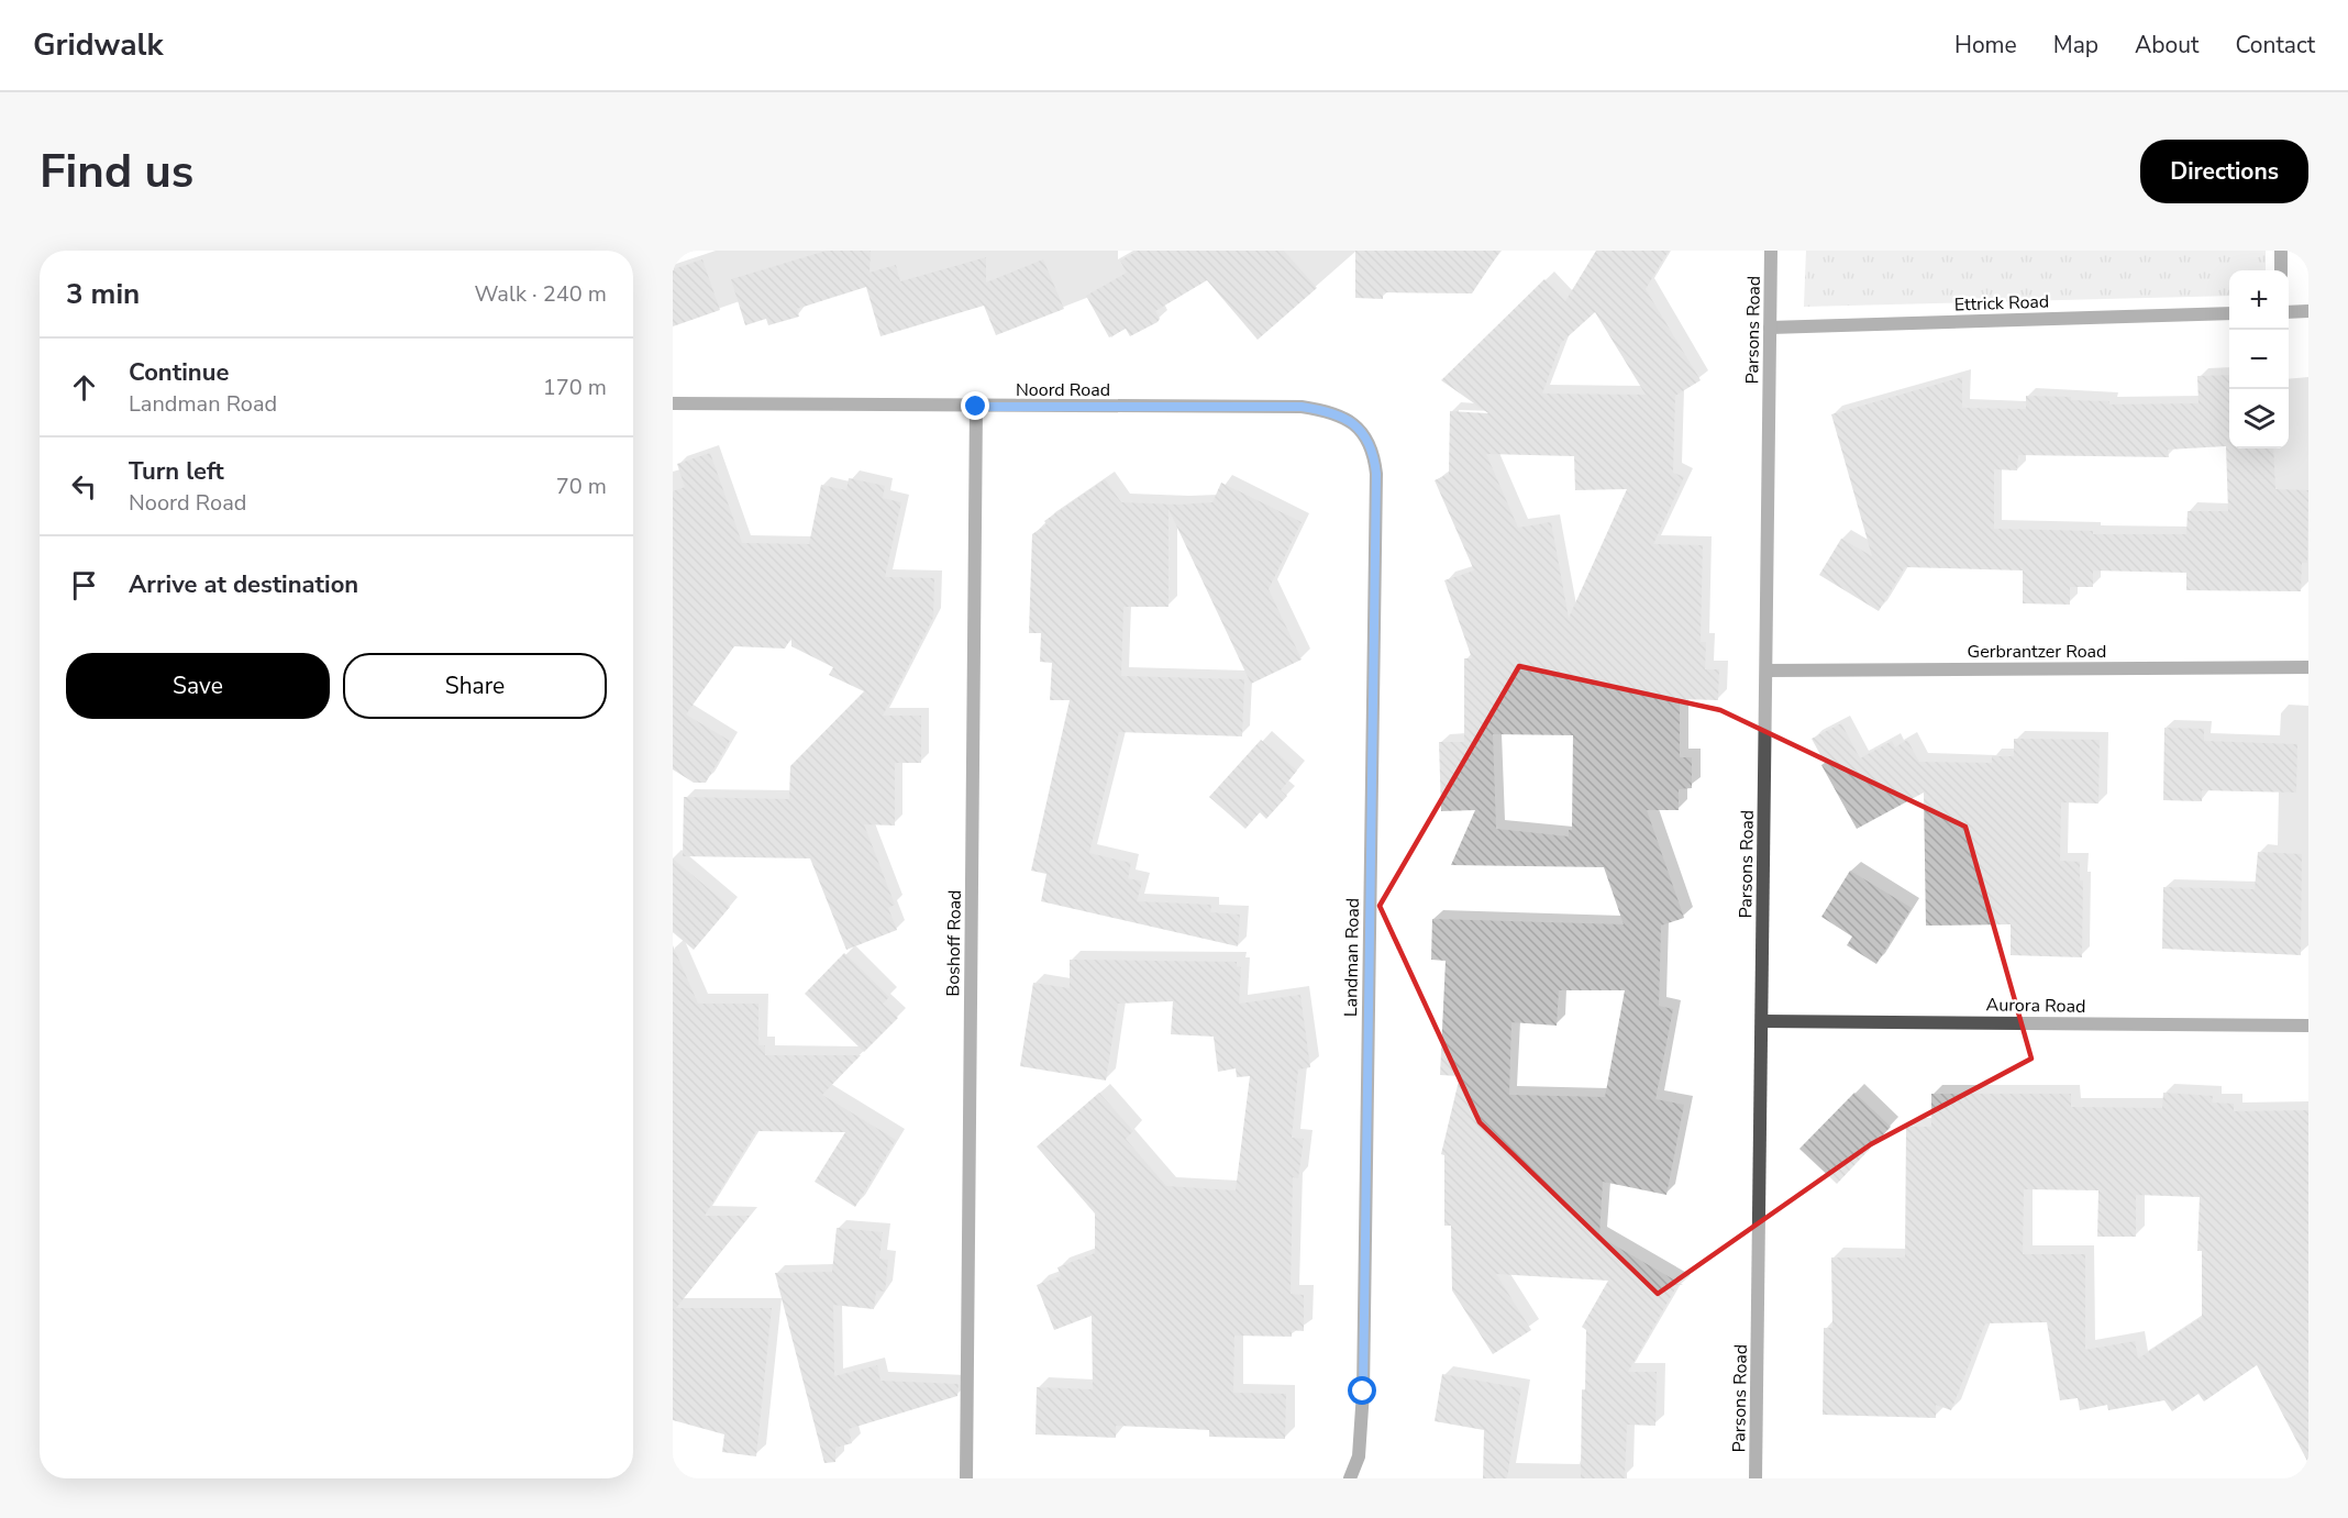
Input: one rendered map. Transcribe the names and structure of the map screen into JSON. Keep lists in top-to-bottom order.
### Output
{
  "streets": {
    "street": [
      "Ettrick Road",
      "Parsons Road",
      "Noord Road",
      "Gerbrantzer Road",
      "Boshoff Road",
      "Landman Road",
      "Aurora Road"
    ]
  },
  "crossings": [
    ["Ettrick Road", "Parsons Road"],
    ["Parsons Road", "Gerbrantzer Road"],
    ["Parsons Road", "Aurora Road"],
    ["Noord Road", "Boshoff Road"],
    ["Noord Road", "Landman Road"]
  ],
  "page": {
    "header": "Gridwalk",
    "nav": [
      "Home",
      "Map",
      "About",
      "Contact"
    ],
    "buttons": [
      "Directions",
      ["Save", "Share"]
    ],
    "title": "Find us",
    "heading": ["3 min", "Walk · 240 m"],
    "map_buttons": ["+", "−"],
    "list": [
      ["Continue", "Landman Road", "170 m"],
      ["Turn left", "Noord Road", "70 m"],
      "Arrive at destination"
    ]
  }
}
